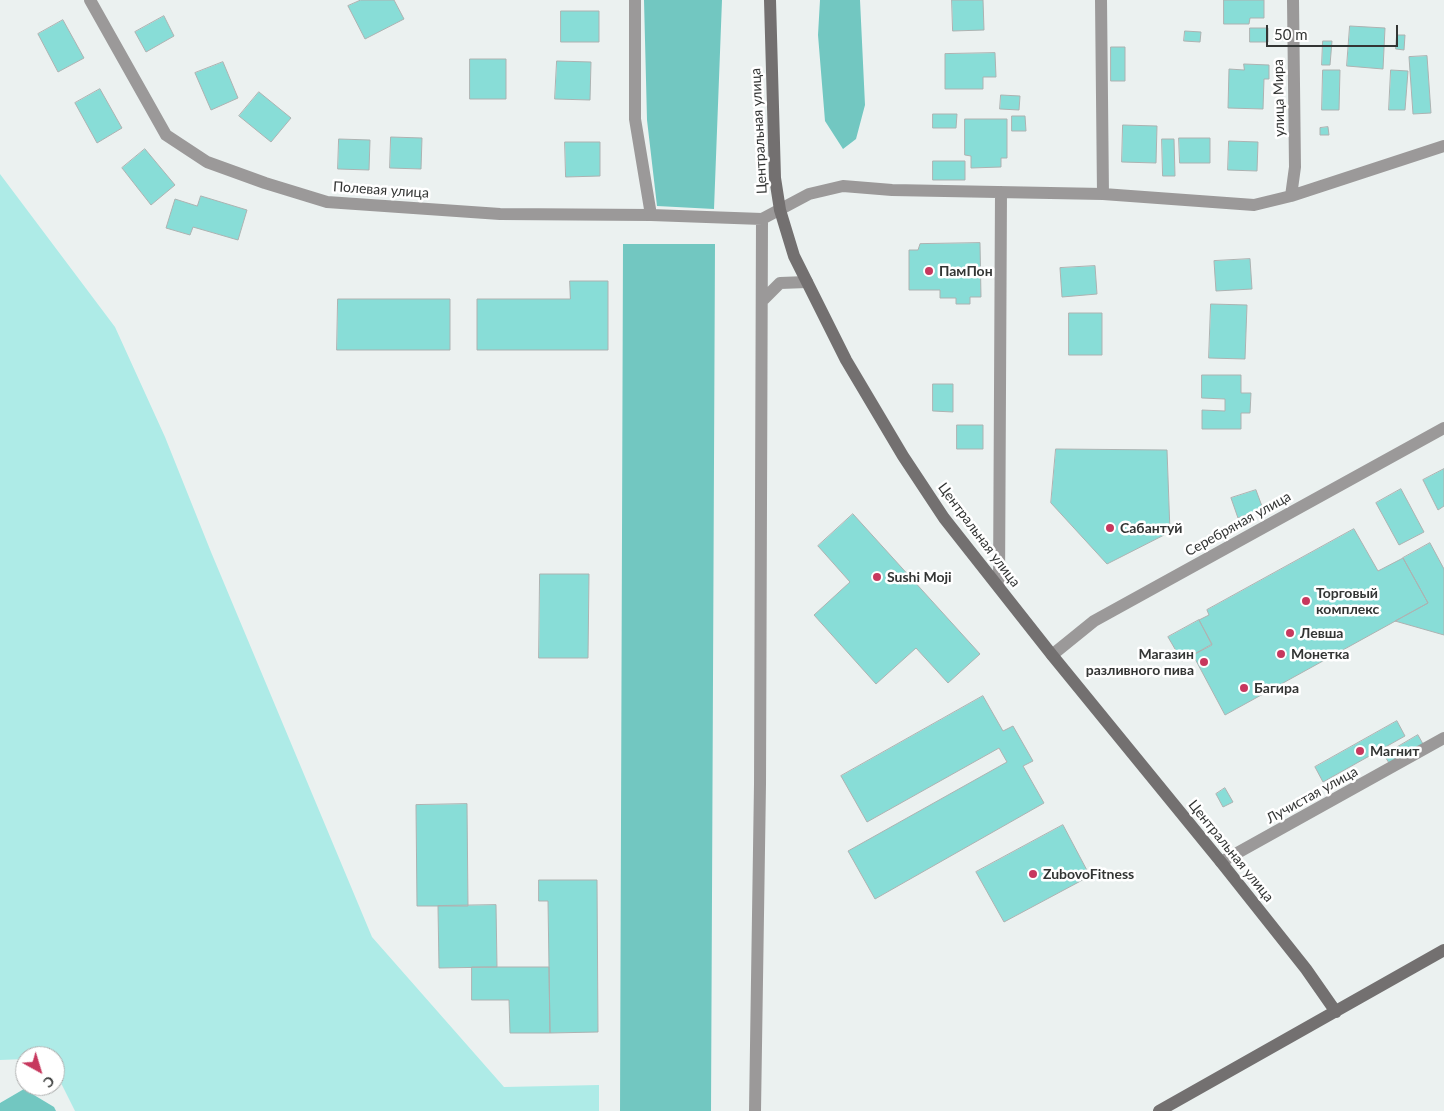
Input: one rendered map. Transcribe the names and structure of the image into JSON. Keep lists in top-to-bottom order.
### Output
{
  "streets": {
    "street": [
      "улица Мира",
      "Центральная улица",
      "Полевая улица",
      "Серебряная улица",
      "Лучистая улица"
    ]
  },
  "crossings": [
    ["Центральная улица", "Серебряная улица"],
    ["Центральная улица", "Лучистая улица"]
  ],
  "places": [
    "ПамПон",
    "Сабантуй",
    "Sushi Moji",
    "Торговый комплекс",
    "Левша",
    "Монетка",
    "Магазин разливного пива",
    "Багира",
    "Магнит",
    "ZubovoFitness"
  ],
  "scale_bar": "50 m",
  "north": "bottom right"
}
